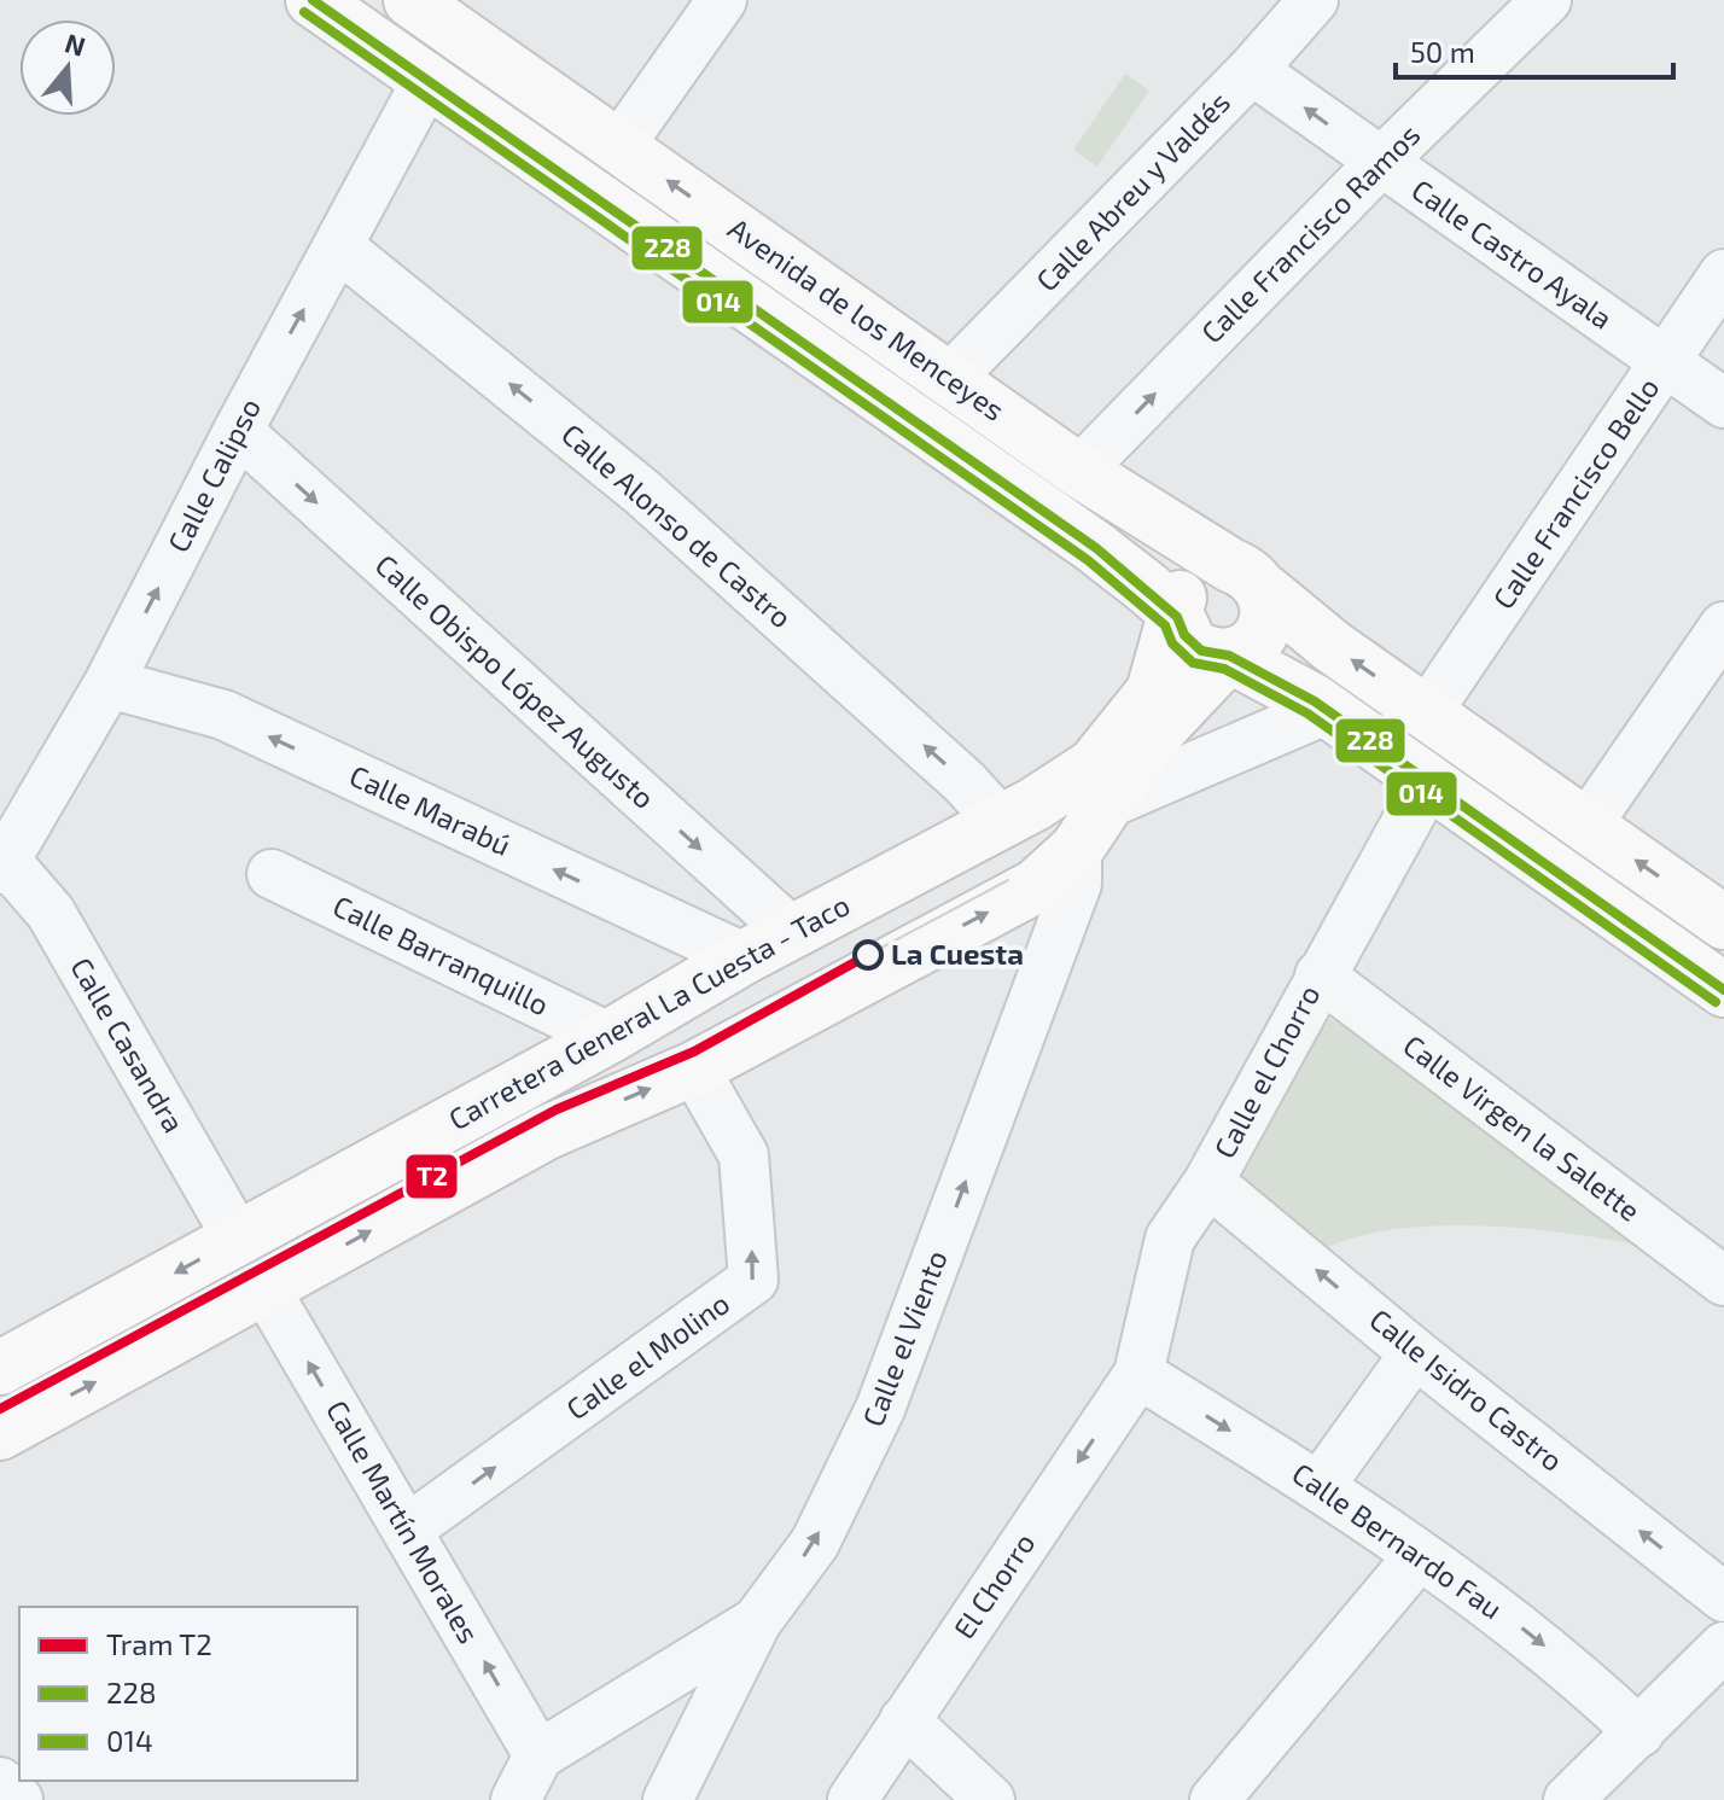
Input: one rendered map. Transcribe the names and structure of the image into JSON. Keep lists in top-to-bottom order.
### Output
{
  "streets": {
    "main road": ["Avenida de los Menceyes", "Carretera General La Cuesta - Taco"],
    "street": [
      "Calle Abreu y Valdés",
      "Calle Francisco Ramos",
      "Calle Castro Ayala",
      "Calle Calipso",
      "Calle Francisco Bello",
      "Calle Alonso de Castro",
      "Calle Obispo López Augusto",
      "Calle Marabú",
      "Calle Barranquillo",
      "Calle Casandra",
      "Calle el Chorro",
      "Calle Virgen la Salette",
      "Calle el Viento",
      "Calle el Molino",
      "Calle Isidro Castro",
      "Calle Martín Morales",
      "Calle Bernardo Fau",
      "El Chorro"
    ]
  },
  "crossings": [
    ["Calle Abreu y Valdés", "Calle Castro Ayala"],
    ["Calle Abreu y Valdés", "Avenida de los Menceyes"],
    ["Calle Francisco Ramos", "Calle Castro Ayala"],
    ["Calle Francisco Ramos", "Avenida de los Menceyes"],
    ["Calle Castro Ayala", "Calle Francisco Bello"],
    ["Avenida de los Menceyes", "Calle Calipso"],
    ["Avenida de los Menceyes", "Calle Francisco Bello"],
    ["Avenida de los Menceyes", "Carretera General La Cuesta - Taco"],
    ["Calle Calipso", "Calle Alonso de Castro"],
    ["Calle Calipso", "Calle Obispo López Augusto"],
    ["Calle Calipso", "Calle Marabú"],
    ["Calle Calipso", "Calle Casandra"],
    ["Calle Alonso de Castro", "Carretera General La Cuesta - Taco"],
    ["Calle Obispo López Augusto", "Carretera General La Cuesta - Taco"],
    ["Calle Marabú", "Carretera General La Cuesta - Taco"],
    ["Calle Barranquillo", "Carretera General La Cuesta - Taco"],
    ["Carretera General La Cuesta - Taco", "Calle Casandra"],
    ["Carretera General La Cuesta - Taco", "Calle el Viento"],
    ["Carretera General La Cuesta - Taco", "Calle el Molino"],
    ["Carretera General La Cuesta - Taco", "Calle Martín Morales"],
    ["Calle el Chorro", "Calle Virgen la Salette"],
    ["Calle el Chorro", "Calle Isidro Castro"],
    ["Calle el Chorro", "Calle Bernardo Fau"],
    ["Calle el Chorro", "El Chorro"],
    ["Calle el Molino", "Calle Martín Morales"],
    ["Calle Bernardo Fau", "El Chorro"]
  ],
  "one_way": [
    "Calle Francisco Ramos",
    "Calle Calipso",
    "Calle Alonso de Castro",
    "Calle Obispo López Augusto",
    "Calle Marabú",
    "Calle el Viento",
    "Calle el Molino",
    "Calle Isidro Castro",
    "Calle Martín Morales",
    "Calle Bernardo Fau"
  ],
  "places": ["La Cuesta"],
  "lines": ["transit line 228", "transit line 014", "tram line T2"],
  "legend": ["Tram T2", "228", "014"],
  "scale_bar": "50 m",
  "north": "top"
}
